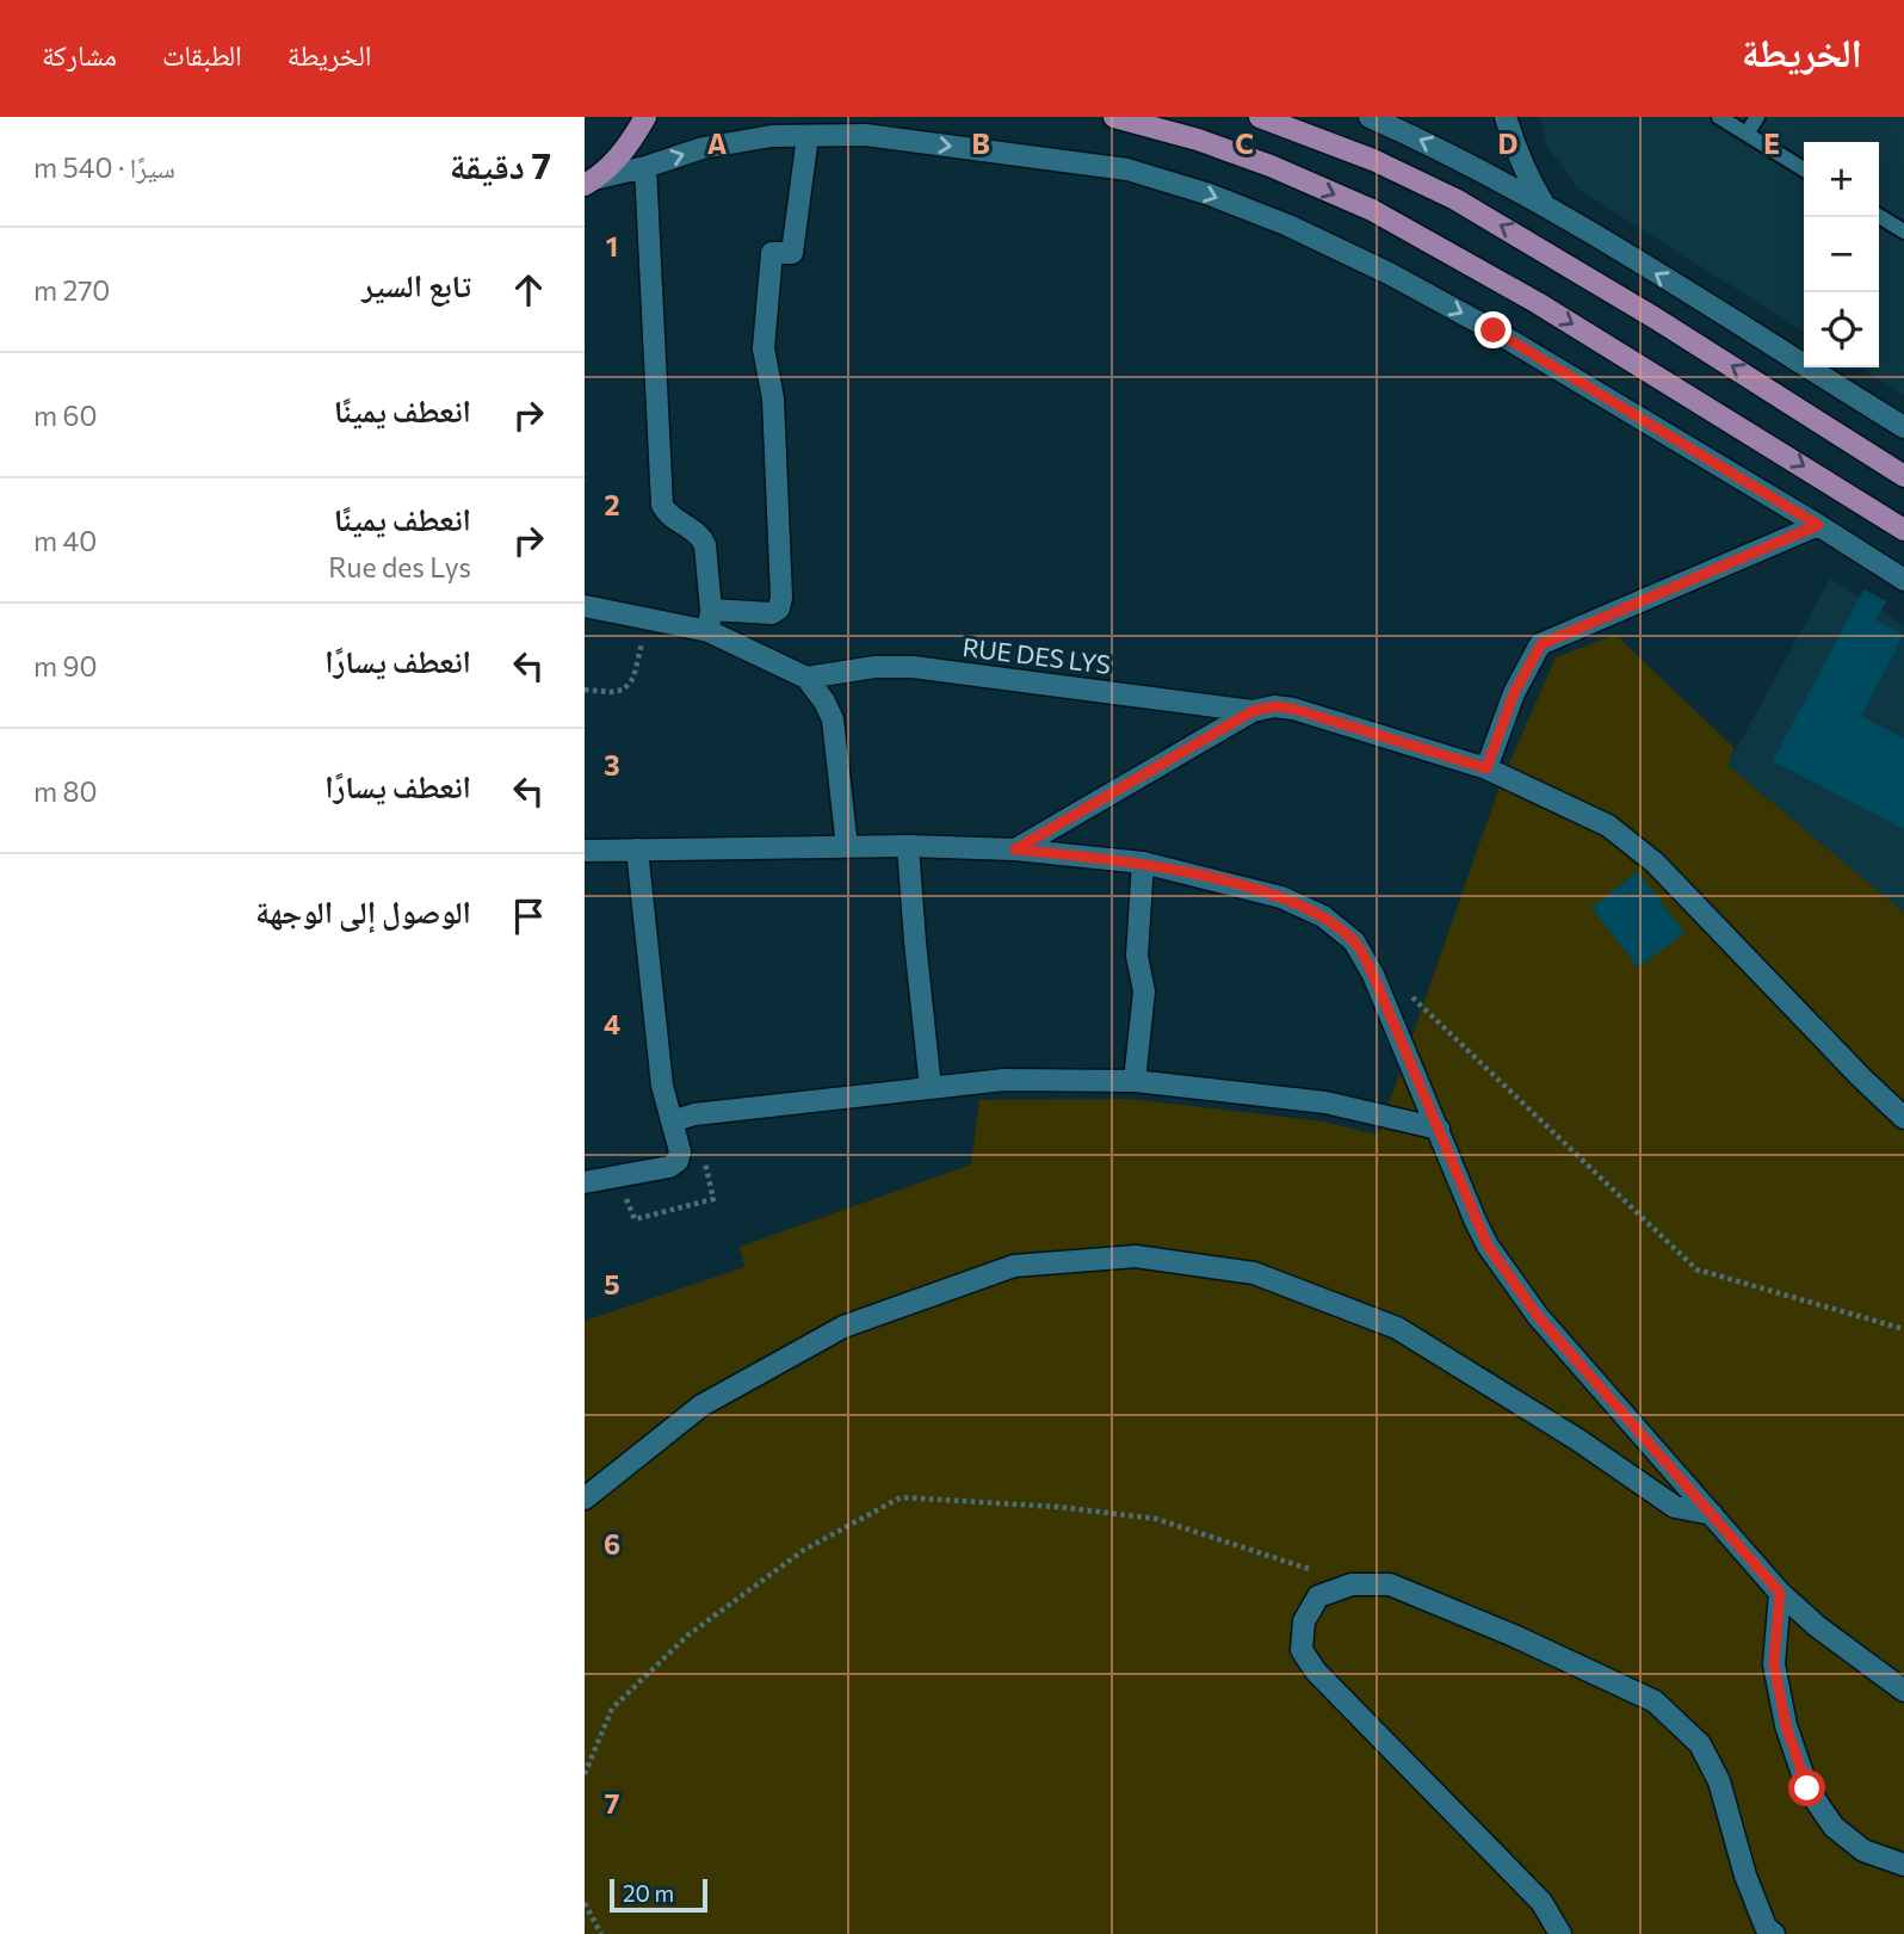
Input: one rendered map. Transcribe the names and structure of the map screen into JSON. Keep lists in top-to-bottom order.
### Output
{
  "streets": {
    "street": ["RUE DES LYS"]
  },
  "scale_bar": "20 m",
  "page": {
    "header": "الخريطة",
    "nav": ["الخريطة", "الطبقات", "مشاركة"],
    "heading": ["7 دقيقة", "سيرًا · 540 m"],
    "map_buttons": ["+", "−"],
    "list": [
      ["تابع السير", "270 m"],
      ["انعطف يمينًا", "60 m"],
      ["انعطف يمينًا", "Rue des Lys", "40 m"],
      ["انعطف يسارًا", "90 m"],
      ["انعطف يسارًا", "80 m"],
      "الوصول إلى الوجهة"
    ],
    "scale": "20 m"
  },
  "grid": {
    "columns": [
      "A",
      "B",
      "C",
      "D",
      "E"
    ],
    "rows": [
      "1",
      "2",
      "3",
      "4",
      "5",
      "6",
      "7"
    ]
  }
}
